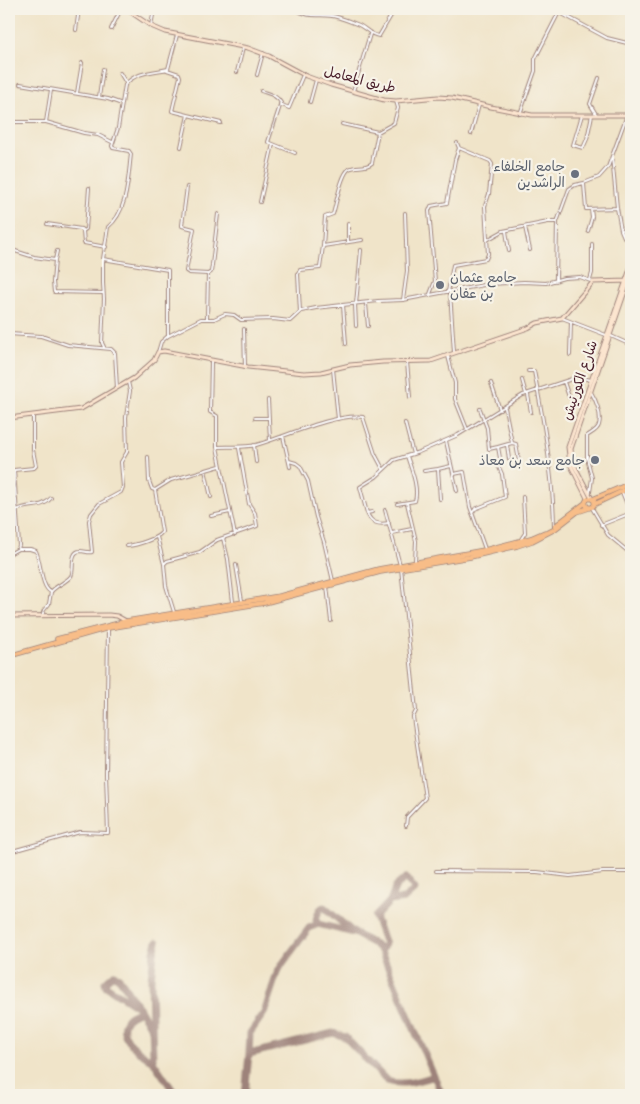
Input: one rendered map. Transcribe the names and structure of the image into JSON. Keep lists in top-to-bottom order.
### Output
{
  "streets": {
    "main road": ["طريق المعامل", "شارع الكورنيش"]
  },
  "places": ["جامع الخلفاء الراشدين", "جامع عثمان بن عفان", "جامع سعد بن معاذ"]
}
